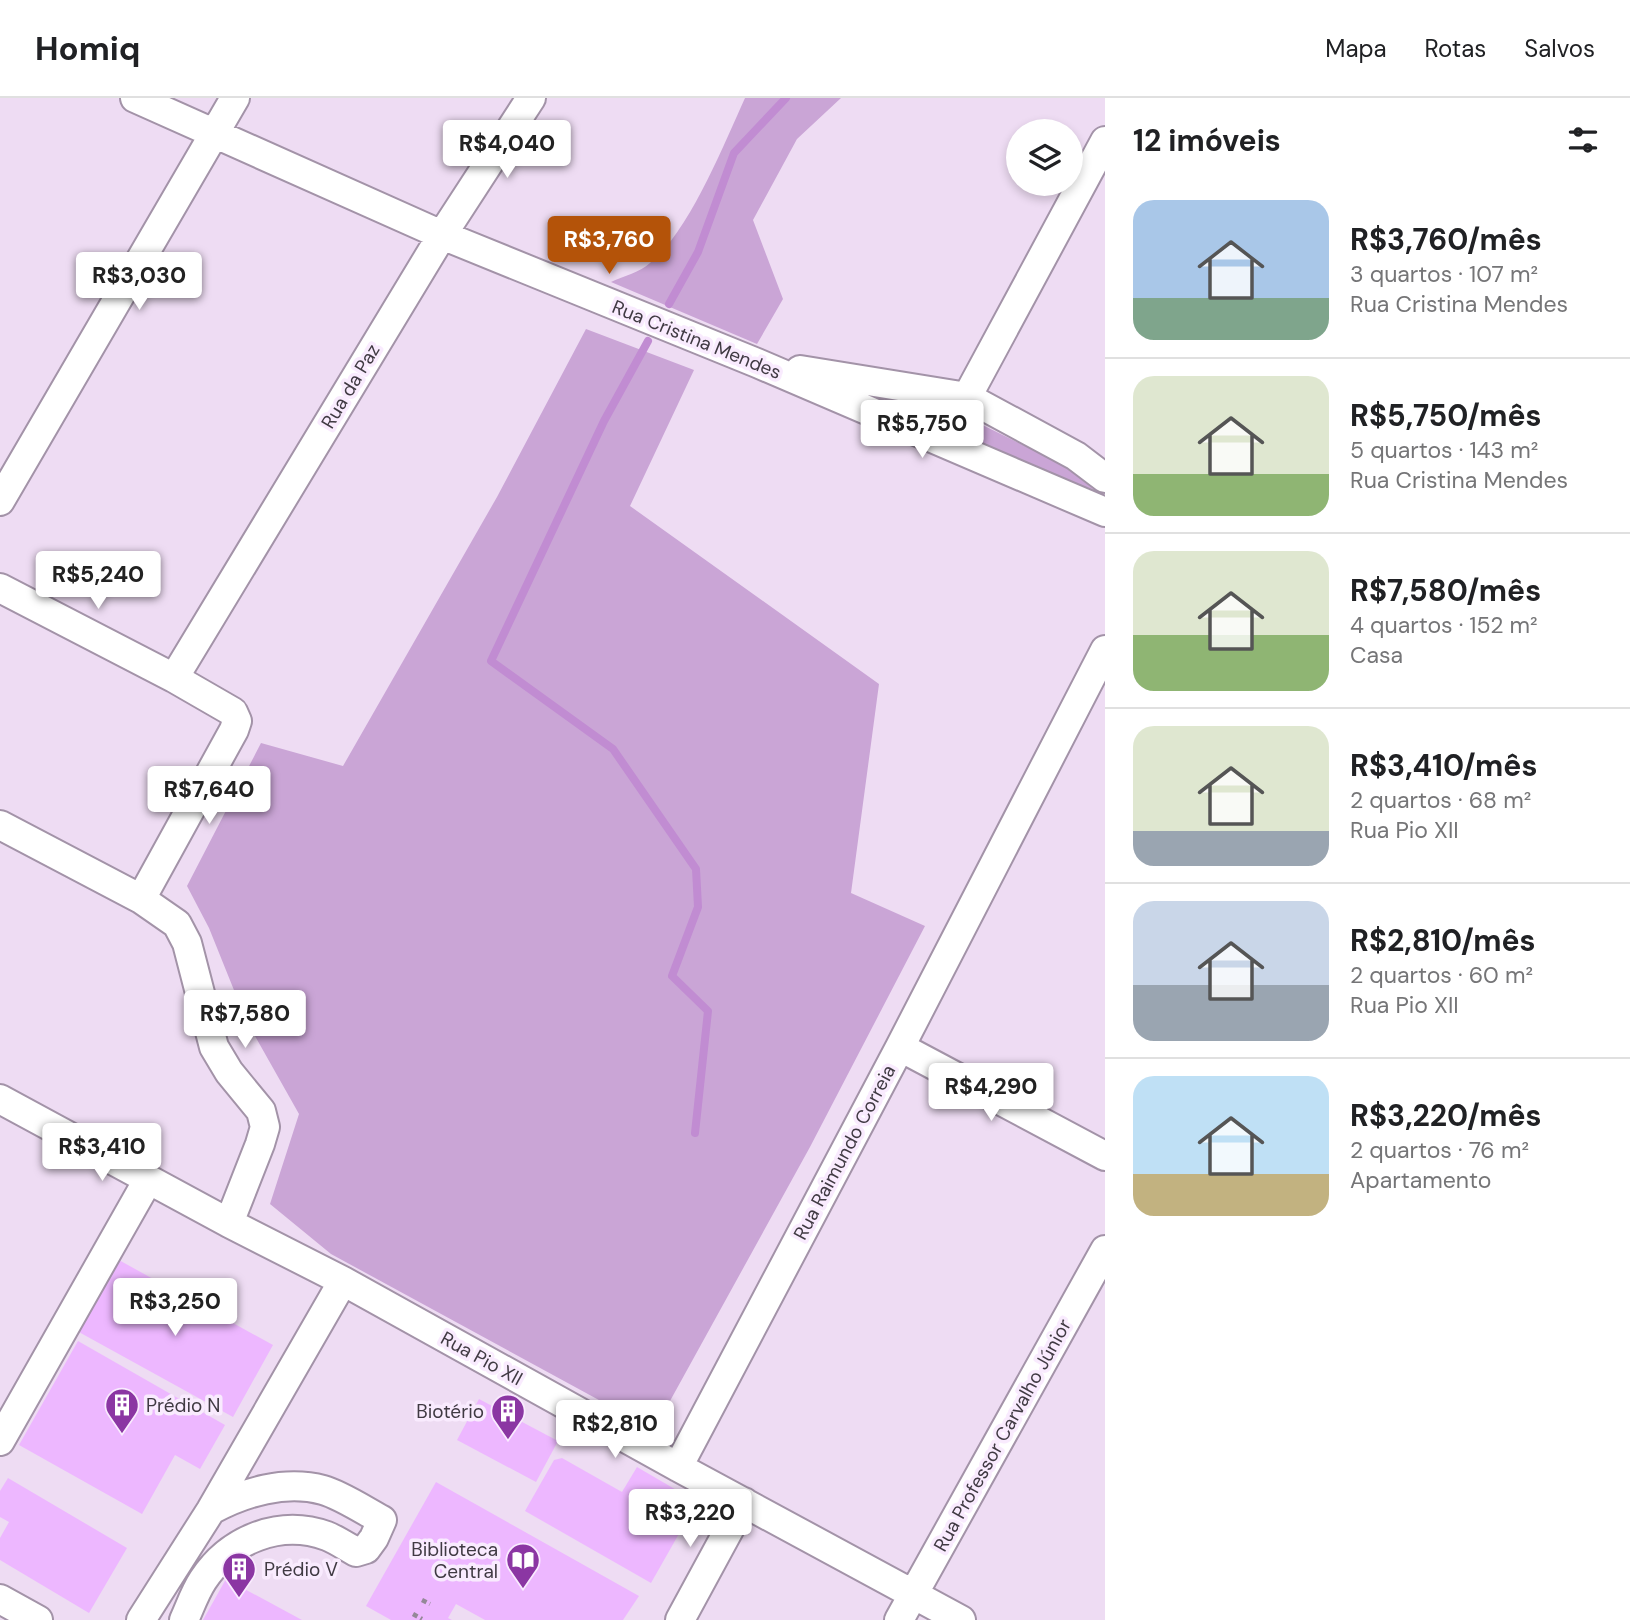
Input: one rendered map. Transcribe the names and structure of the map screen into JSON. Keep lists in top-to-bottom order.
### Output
{
  "streets": {
    "street": [
      "Rua Cristina Mendes",
      "Rua da Paz",
      "Rua Raimundo Correia",
      "Rua Pio XII",
      "Rua Professor Carvalho Júnior"
    ]
  },
  "crossings": [
    ["Rua Cristina Mendes", "Rua da Paz"],
    ["Rua Raimundo Correia", "Rua Pio XII"],
    ["Rua Pio XII", "Rua Professor Carvalho Júnior"]
  ],
  "places": {
    "building": ["Prédio N", "Biotério", "Prédio V"],
    "library": ["Biblioteca Central"]
  },
  "page": {
    "header": "Homiq",
    "nav": ["Mapa", "Rotas", "Salvos"],
    "heading": "12 imóveis",
    "price": [
      "R$4,040",
      "R$3,760",
      "R$3,030",
      "R$5,750",
      "R$5,240",
      "R$7,640",
      "R$7,580",
      "R$4,290",
      "R$3,410",
      "R$3,250",
      "R$2,810",
      "R$3,220"
    ],
    "list": [
      {
        "name": "R$3,760/mês",
        "note": "3 quartos · 107 m² · Rua Cristina Mendes"
      },
      {
        "name": "R$5,750/mês",
        "note": "5 quartos · 143 m² · Rua Cristina Mendes"
      },
      {
        "name": "R$7,580/mês",
        "note": "4 quartos · 152 m² · Casa"
      },
      {
        "name": "R$3,410/mês",
        "note": "2 quartos · 68 m² · Rua Pio XII"
      },
      {
        "name": "R$2,810/mês",
        "note": "2 quartos · 60 m² · Rua Pio XII"
      },
      {
        "name": "R$3,220/mês",
        "note": "2 quartos · 76 m² · Apartamento"
      }
    ]
  }
}
